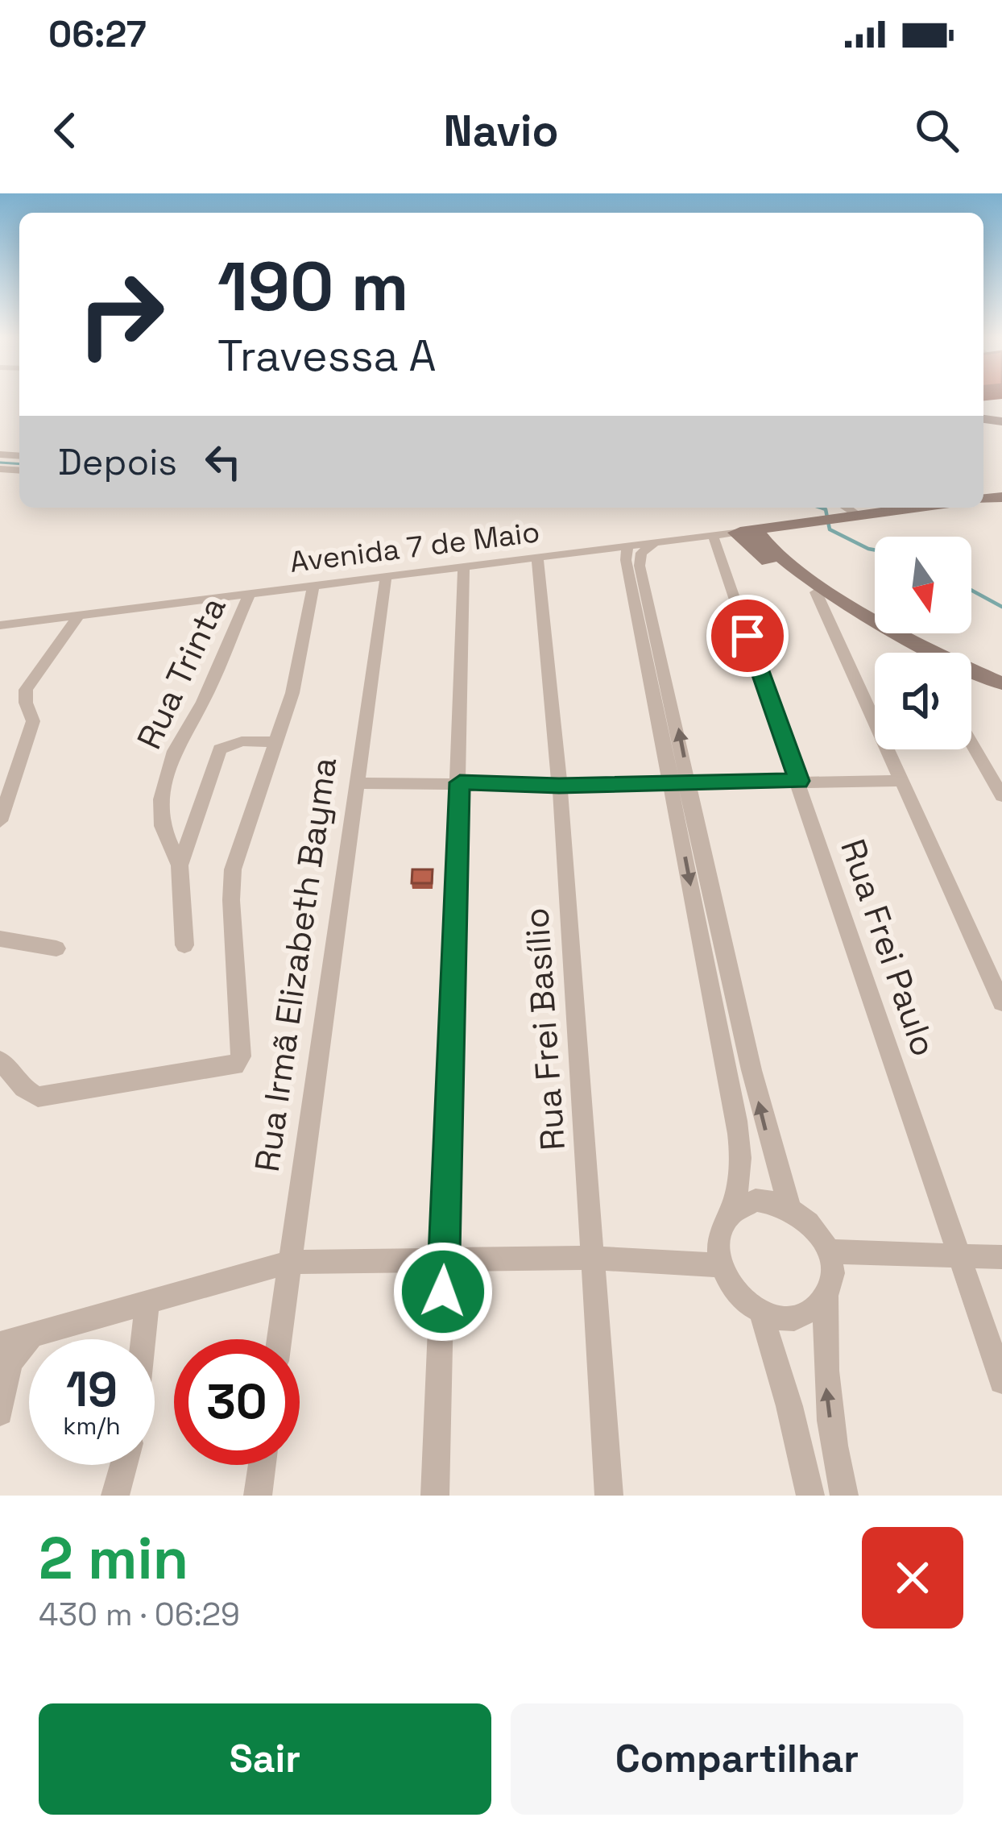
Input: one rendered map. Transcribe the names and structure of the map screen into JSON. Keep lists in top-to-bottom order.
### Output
{
  "streets": {
    "street": [
      "Avenida 7 de Maio",
      "Rua Trinta",
      "Rua Frei Paulo",
      "Rua Irmã Elizabeth Bayma",
      "Rua Frei Basílio"
    ]
  },
  "crossings": [
    ["Avenida 7 de Maio", "Rua Trinta"],
    ["Avenida 7 de Maio", "Rua Frei Paulo"],
    ["Avenida 7 de Maio", "Rua Irmã Elizabeth Bayma"],
    ["Avenida 7 de Maio", "Rua Frei Basílio"]
  ],
  "north": "bottom",
  "page": {
    "status": "06:27",
    "header": "Navio",
    "turn": ["190 m", "Travessa A"],
    "then": "Depois",
    "speed": "19 km/h",
    "limit": "30",
    "heading": ["2 min", "430 m · 06:29"],
    "buttons": ["Sair", "Compartilhar"]
  }
}
